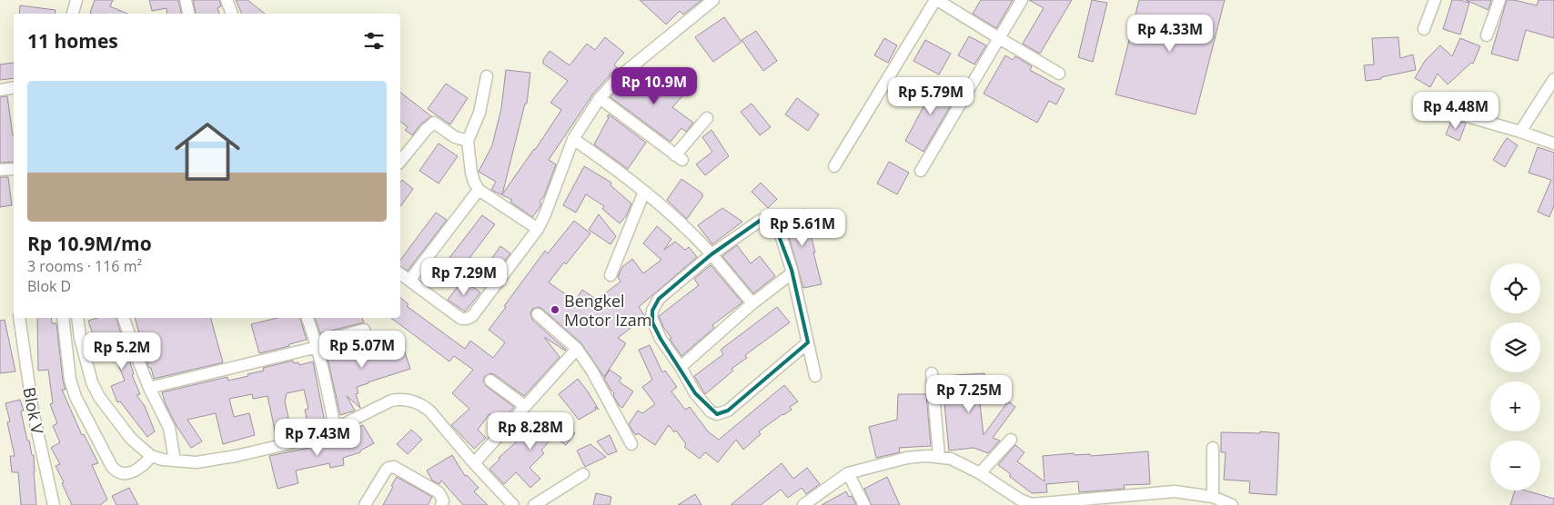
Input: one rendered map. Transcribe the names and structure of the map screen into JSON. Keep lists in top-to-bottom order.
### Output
{
  "streets": {
    "street": ["Blok V"]
  },
  "places": ["Bengkel Motor Izam"],
  "page": {
    "heading": "11 homes",
    "price": [
      "Rp 4.33M",
      "Rp 10.9M",
      "Rp 5.79M",
      "Rp 4.48M",
      "Rp 5.61M",
      "Rp 7.29M",
      "Rp 5.07M",
      "Rp 5.2M",
      "Rp 7.25M",
      "Rp 8.28M",
      "Rp 7.43M"
    ],
    "list": [
      {
        "name": "Rp 10.9M/mo",
        "note": "3 rooms · 116 m² · Blok D"
      }
    ],
    "map_buttons": ["+", "−"]
  }
}
